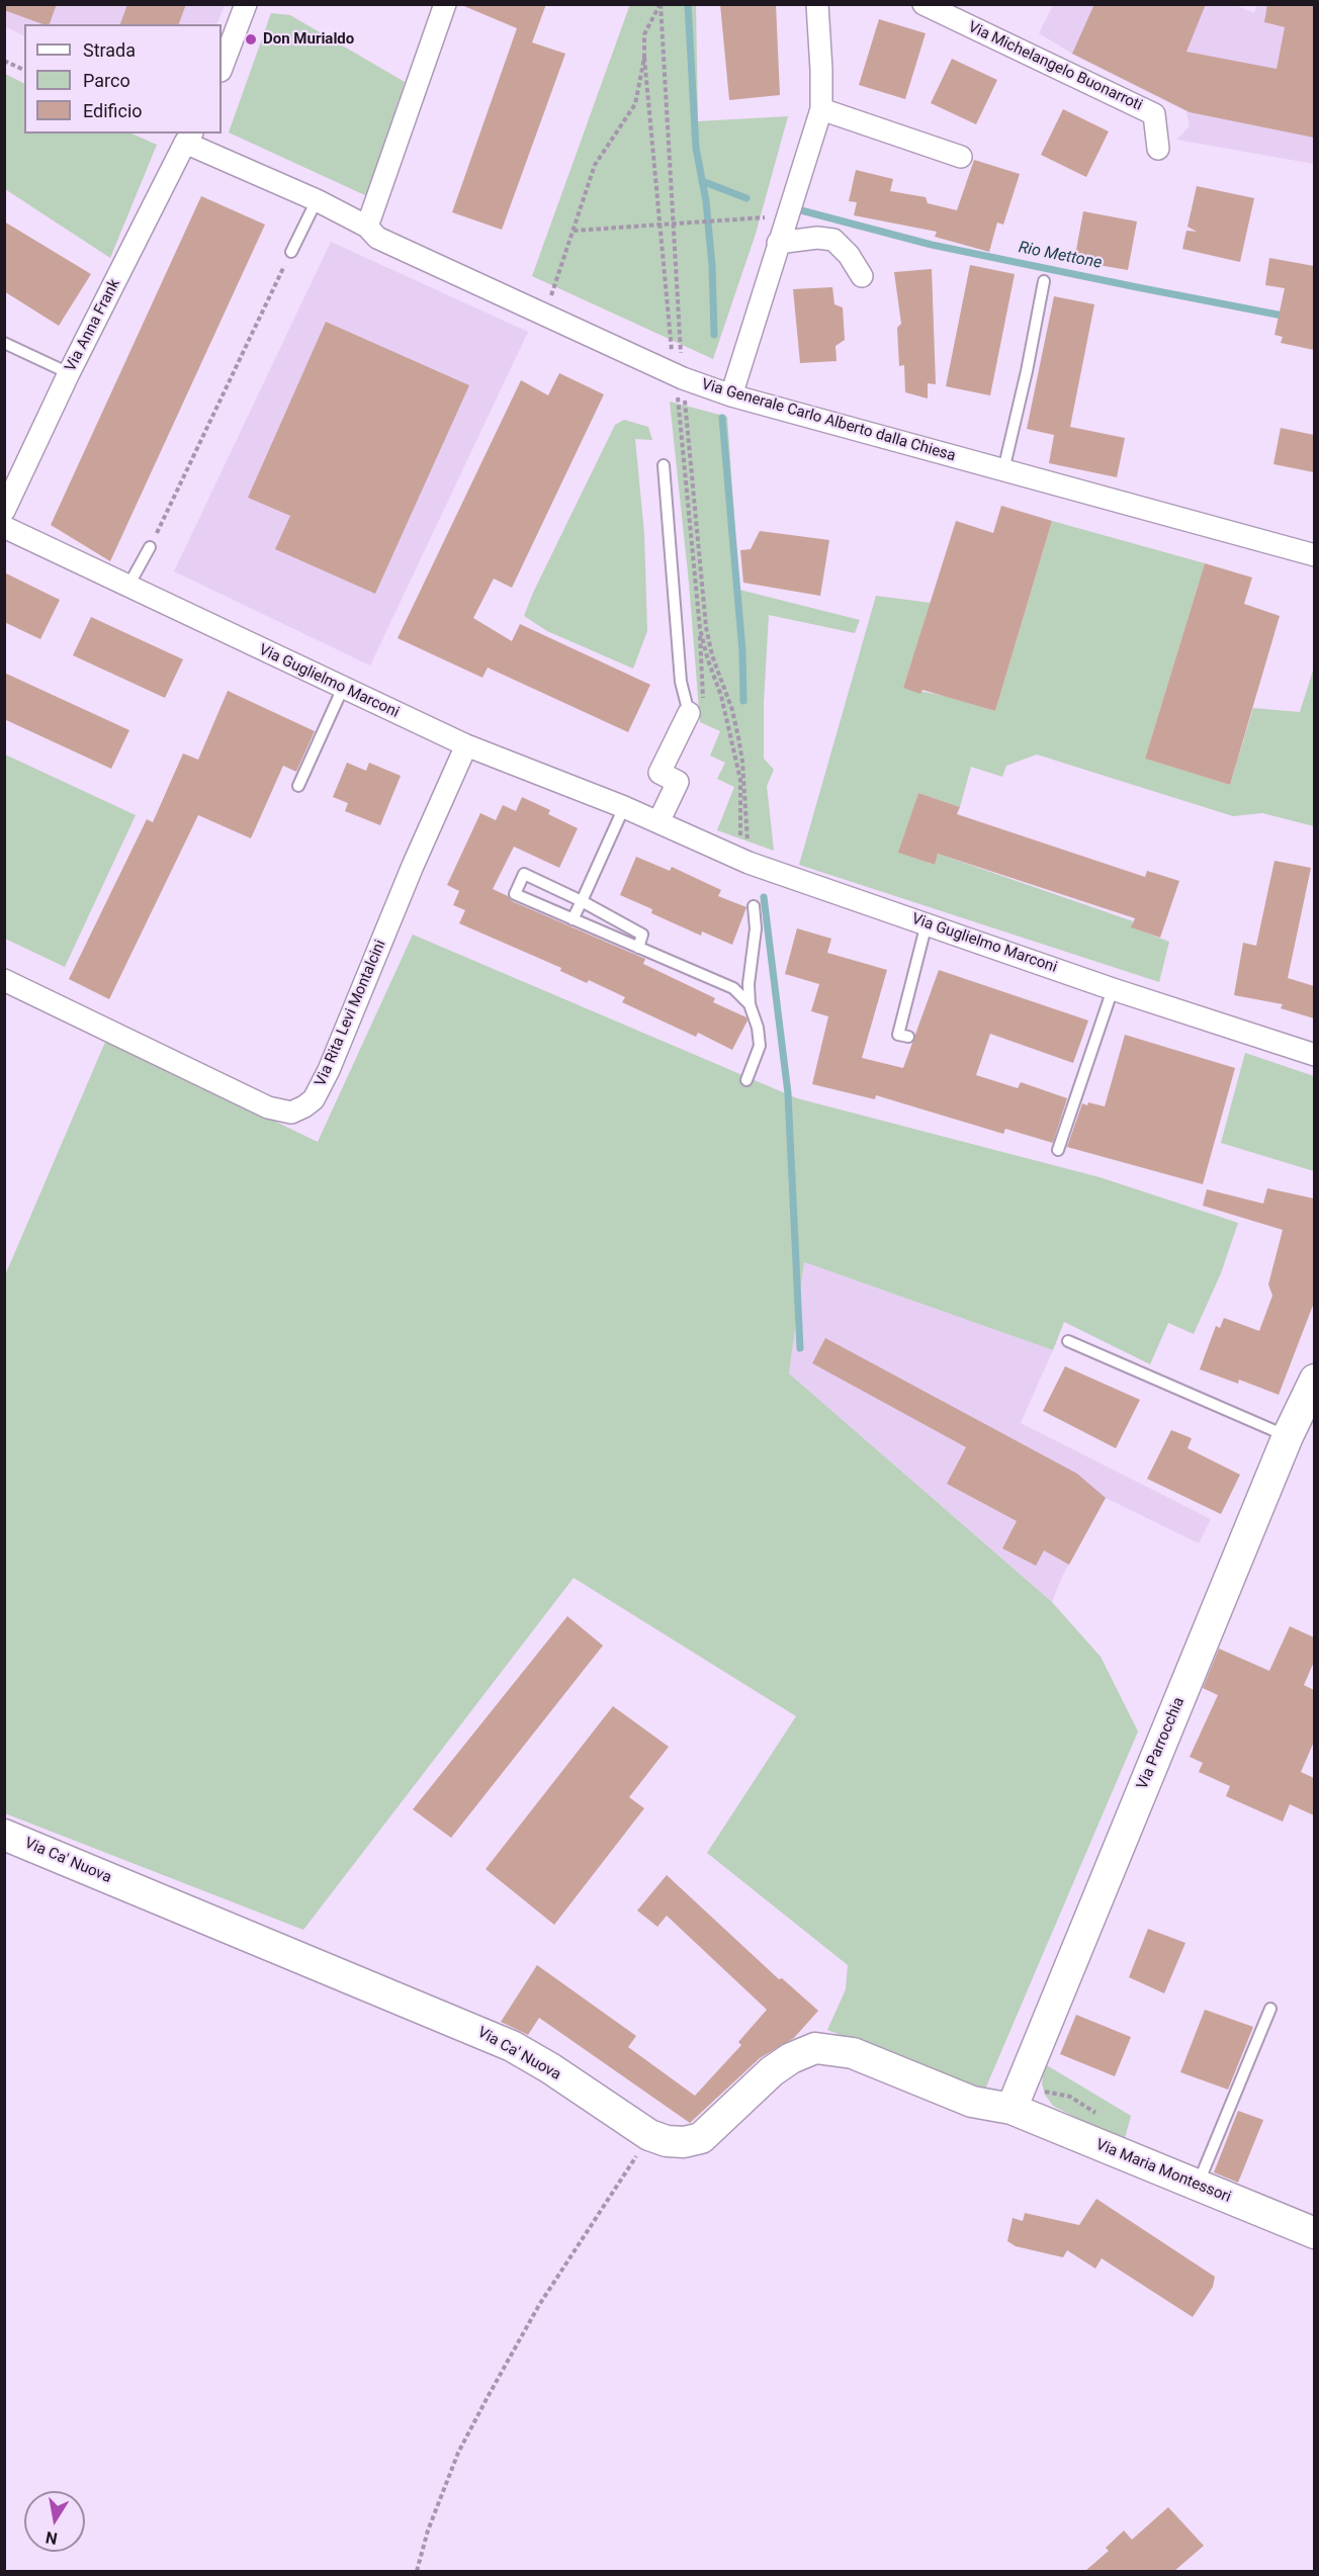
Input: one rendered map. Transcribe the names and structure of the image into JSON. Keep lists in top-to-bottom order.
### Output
{
  "streets": {
    "street": [
      "Via Michelangelo Buonarroti",
      "Via Anna Frank",
      "Via Generale Carlo Alberto dalla Chiesa",
      "Via Guglielmo Marconi",
      "Via Rita Levi Montalcini",
      "Via Parrocchia",
      "Via Ca' Nuova",
      "Via Maria Montessori"
    ]
  },
  "crossings": [
    ["Via Anna Frank", "Via Generale Carlo Alberto dalla Chiesa"],
    ["Via Guglielmo Marconi", "Via Rita Levi Montalcini"],
    ["Via Parrocchia", "Via Ca' Nuova"],
    ["Via Parrocchia", "Via Maria Montessori"],
    ["Via Ca' Nuova", "Via Maria Montessori"]
  ],
  "water": ["Rio Mettone"],
  "places": ["Don Murialdo"],
  "legend": ["Strada", "Parco", "Edificio"],
  "north": "bottom"
}
